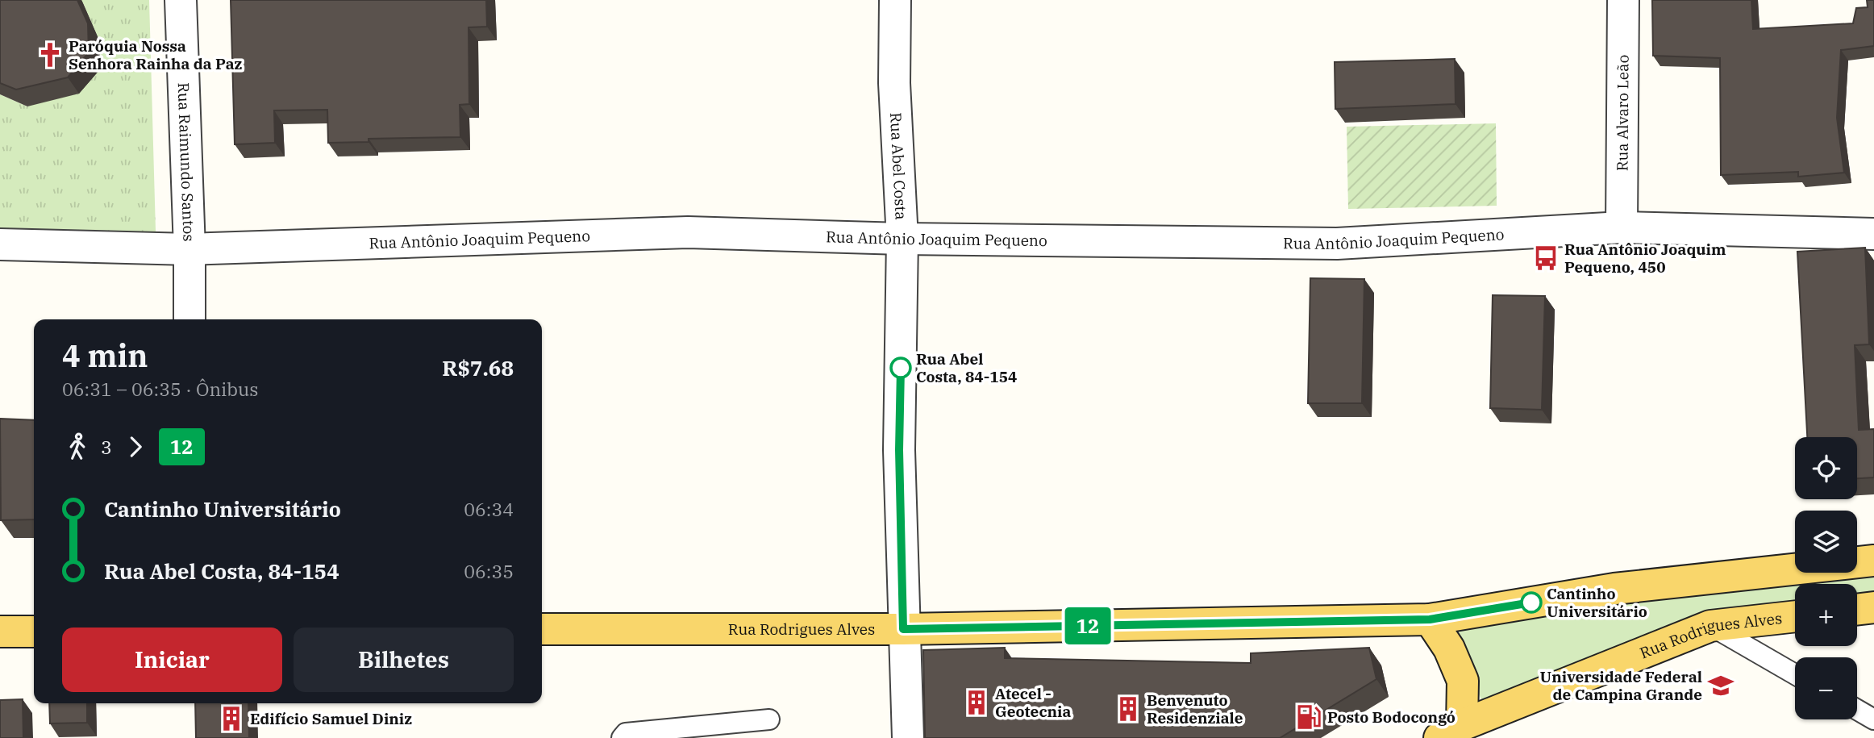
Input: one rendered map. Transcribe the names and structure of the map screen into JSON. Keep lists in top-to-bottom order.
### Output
{
  "streets": {
    "main road": ["Rua Rodrigues Alves"],
    "street": [
      "Rua Alvaro Leão",
      "Rua Raimundo Santos",
      "Rua Abel Costa",
      "Rua Antônio Joaquim Pequeno"
    ]
  },
  "crossings": [
    ["Rua Alvaro Leão", "Rua Antônio Joaquim Pequeno"],
    ["Rua Raimundo Santos", "Rua Antônio Joaquim Pequeno"],
    ["Rua Abel Costa", "Rua Antônio Joaquim Pequeno"],
    ["Rua Abel Costa", "Rua Rodrigues Alves"]
  ],
  "places": {
    "church": ["Paróquia Nossa Senhora Rainha da Paz"],
    "bus stop": ["Rua Antônio Joaquim Pequeno, 450"],
    "other": ["Rua Abel Costa, 84-154", "Cantinho Universitário"],
    "school or university": ["Universidade Federal de Campina Grande"],
    "building": ["Atecel - Geotecnia", "Benvenuto Residenziale", "Edifício Samuel Diniz"],
    "fuel station": ["Posto Bodocongó"]
  },
  "lines": ["bus line 12"],
  "page": {
    "on_map": "12",
    "heading": ["4 min", "06:31 – 06:35 · Ônibus", "R$7.68"],
    "legs": ["3", "12"],
    "map_buttons": ["+", "−"],
    "list": [
      {
        "name": "Cantinho Universitário",
        "value": "06:34"
      },
      {
        "name": "Rua Abel Costa, 84-154",
        "value": "06:35"
      }
    ],
    "buttons": ["Iniciar", "Bilhetes"]
  }
}
